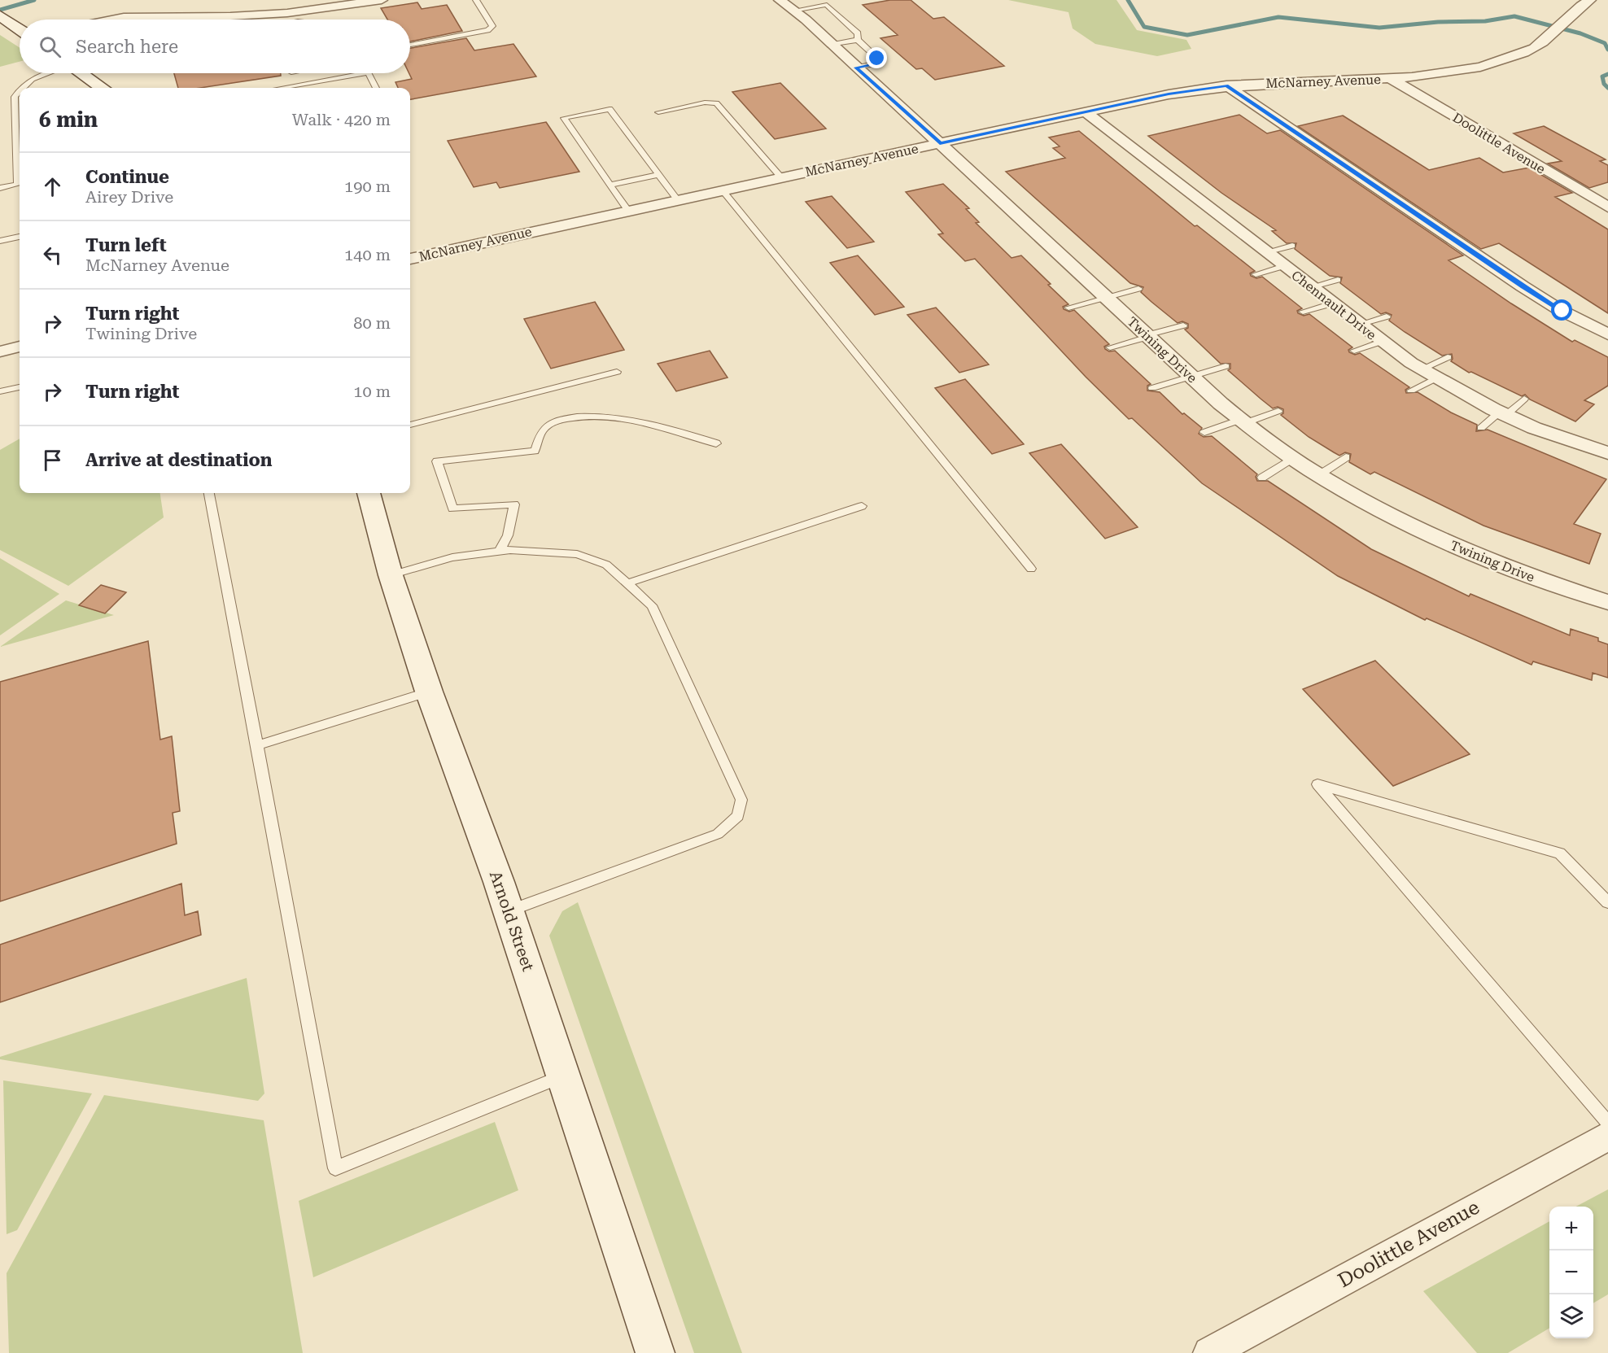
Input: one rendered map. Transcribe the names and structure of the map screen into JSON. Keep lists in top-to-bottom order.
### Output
{
  "streets": {
    "main road": ["Arnold Street"],
    "street": [
      "McNarney Avenue",
      "Doolittle Avenue",
      "Chennault Drive",
      "Twining Drive"
    ]
  },
  "crossings": [
    ["McNarney Avenue", "Doolittle Avenue"],
    ["McNarney Avenue", "Chennault Drive"],
    ["McNarney Avenue", "Twining Drive"]
  ],
  "page": {
    "search": "Search here",
    "heading": ["6 min", "Walk · 420 m"],
    "list": [
      ["Continue", "Airey Drive", "190 m"],
      ["Turn left", "McNarney Avenue", "140 m"],
      ["Turn right", "Twining Drive", "80 m"],
      ["Turn right", "10 m"],
      "Arrive at destination"
    ],
    "map_buttons": ["+", "−"]
  }
}
